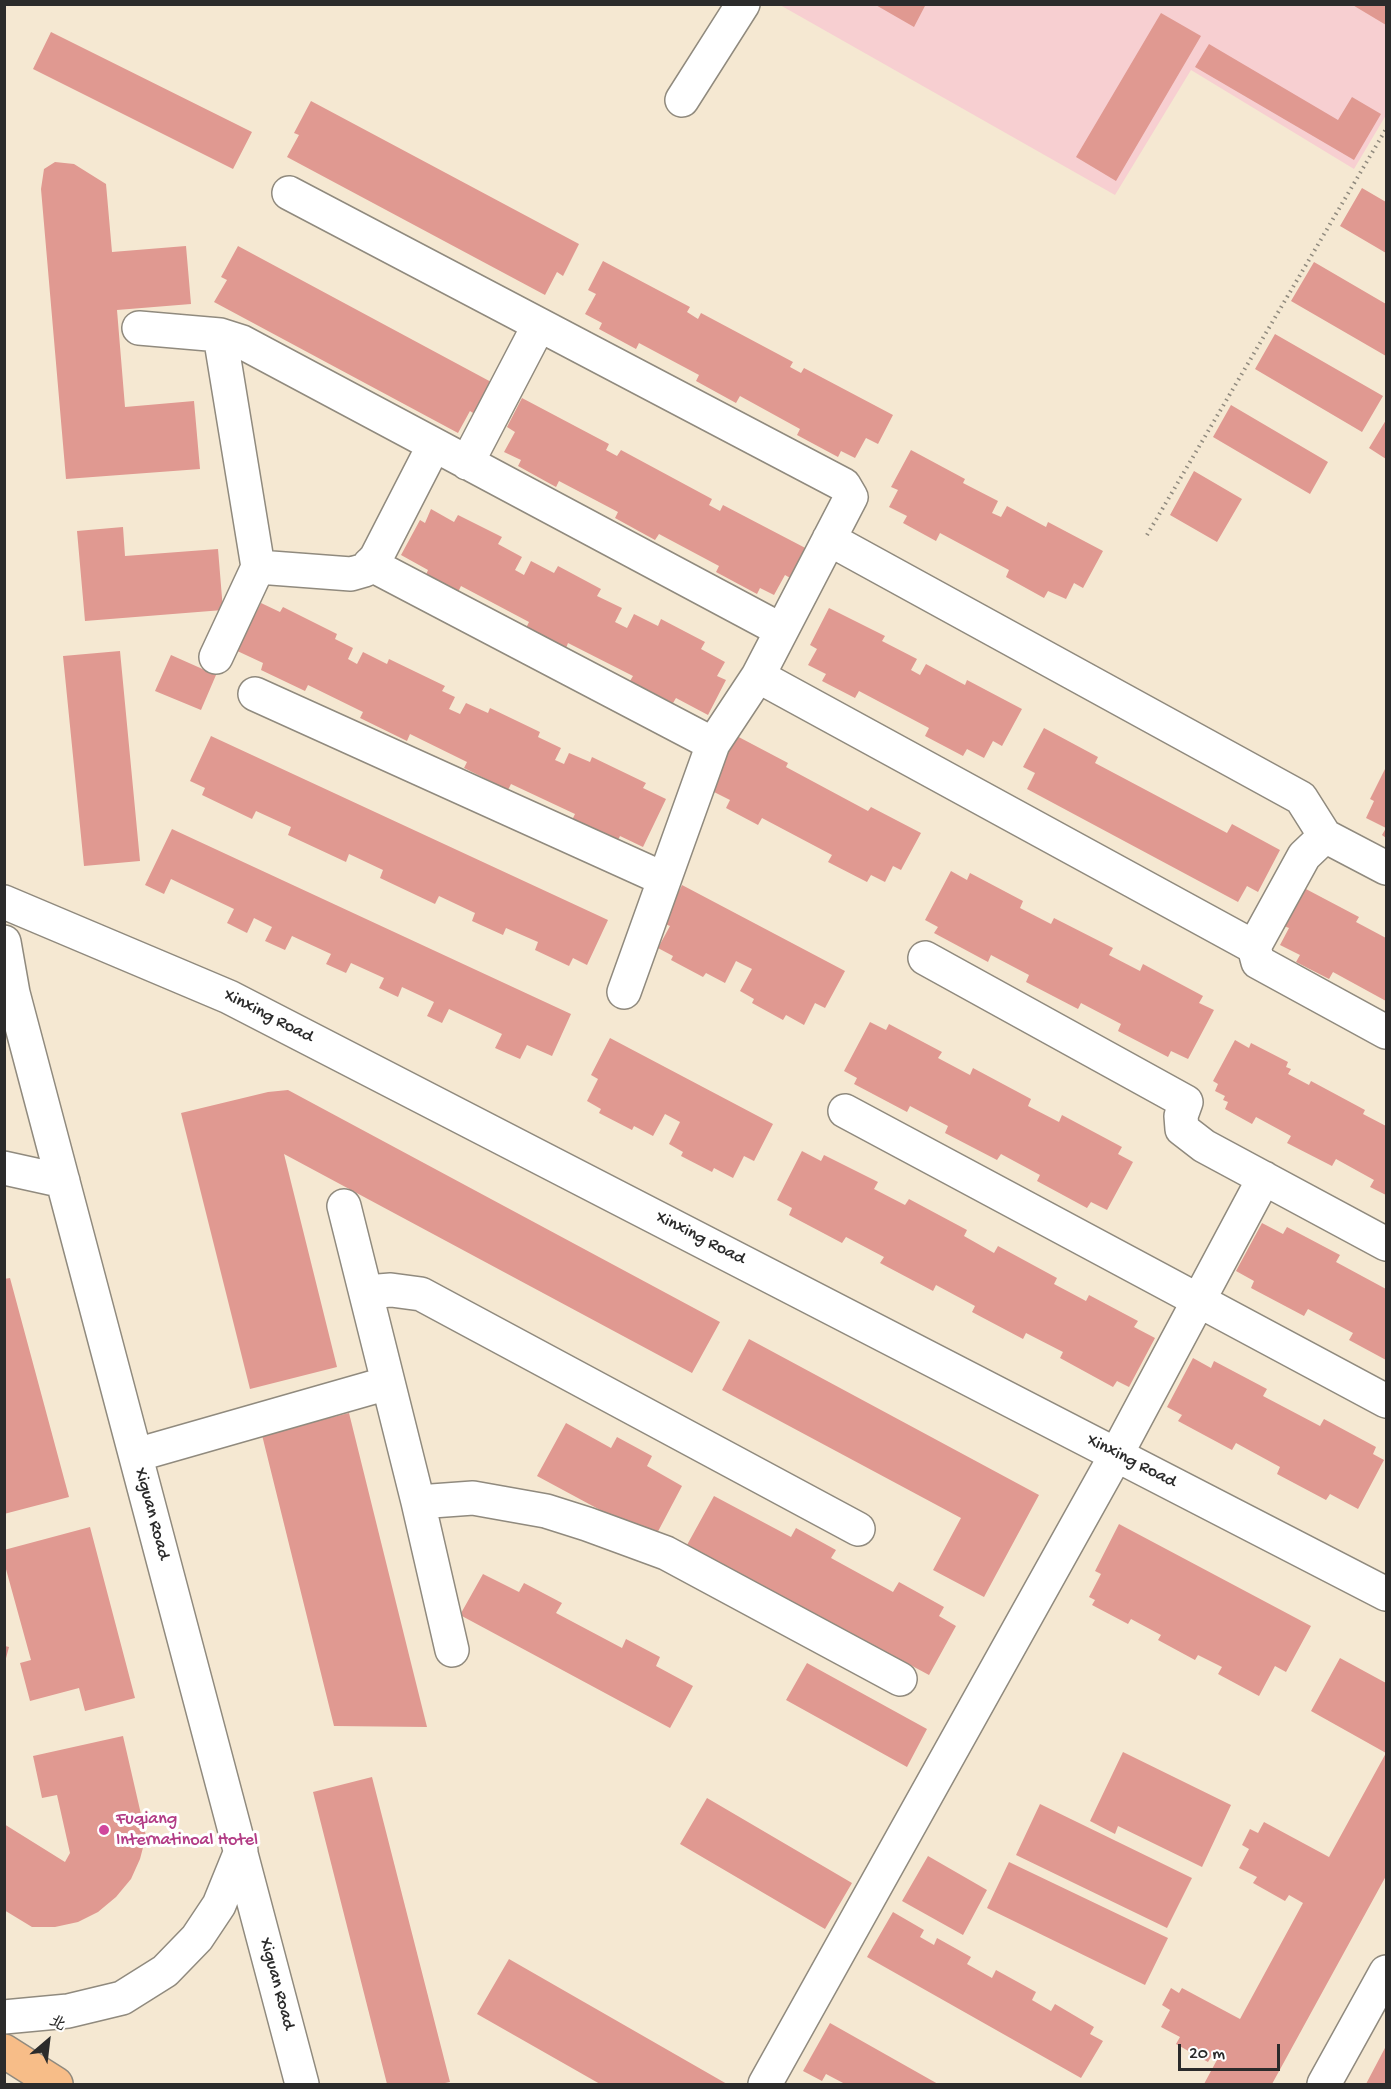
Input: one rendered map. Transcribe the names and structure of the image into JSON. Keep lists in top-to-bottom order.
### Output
{
  "streets": {
    "street": ["Xinxing Road", "Xiguan Road"]
  },
  "places": ["Fuqiang Internatinoal Hotel"],
  "scale_bar": "20 m",
  "north": "top right"
}
